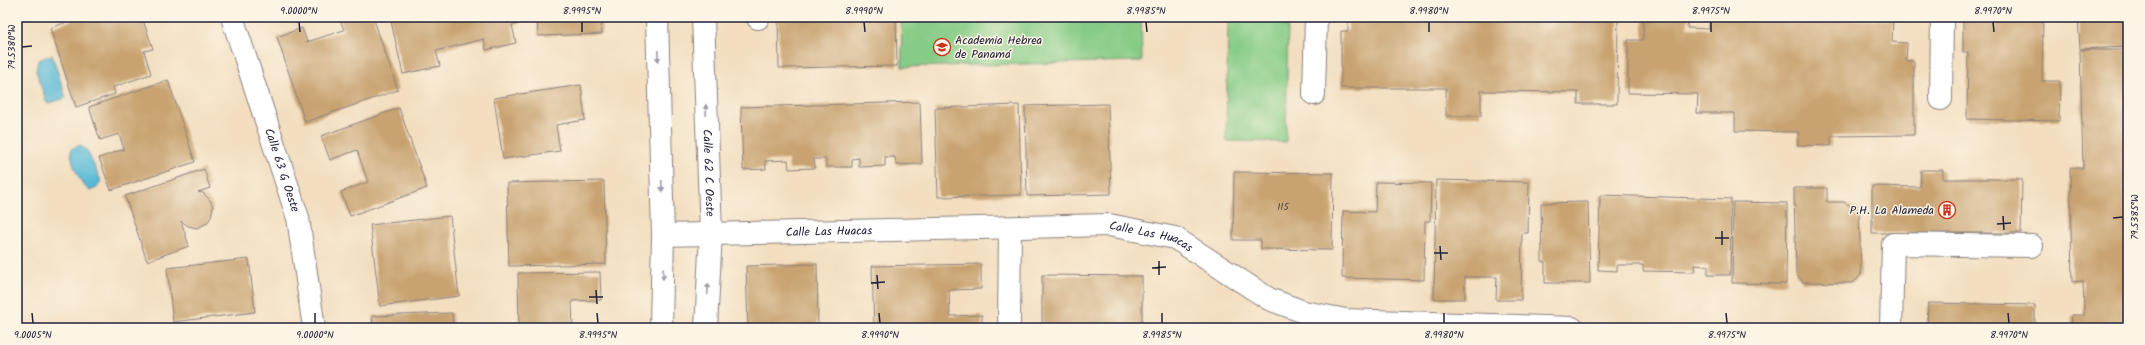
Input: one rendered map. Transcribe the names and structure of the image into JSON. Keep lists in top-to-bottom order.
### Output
{
  "streets": {
    "street": ["Calle 63 G Oeste", "Calle 62 C Oeste", "Calle Las Huacas"]
  },
  "crossings": [
    ["Calle 62 C Oeste", "Calle Las Huacas"]
  ],
  "places": {
    "school or university": ["Academia Hebrea de Panamá"],
    "building": ["P.H. La Alameda"]
  },
  "house_numbers": ["115"],
  "coordinates": [
    "9.0000°N",
    "8.9995°N",
    "8.9990°N",
    "8.9985°N",
    "8.9980°N",
    "8.9975°N",
    "8.9970°N",
    "79.5380°W",
    "79.5385°W",
    "9.0005°N"
  ]
}
